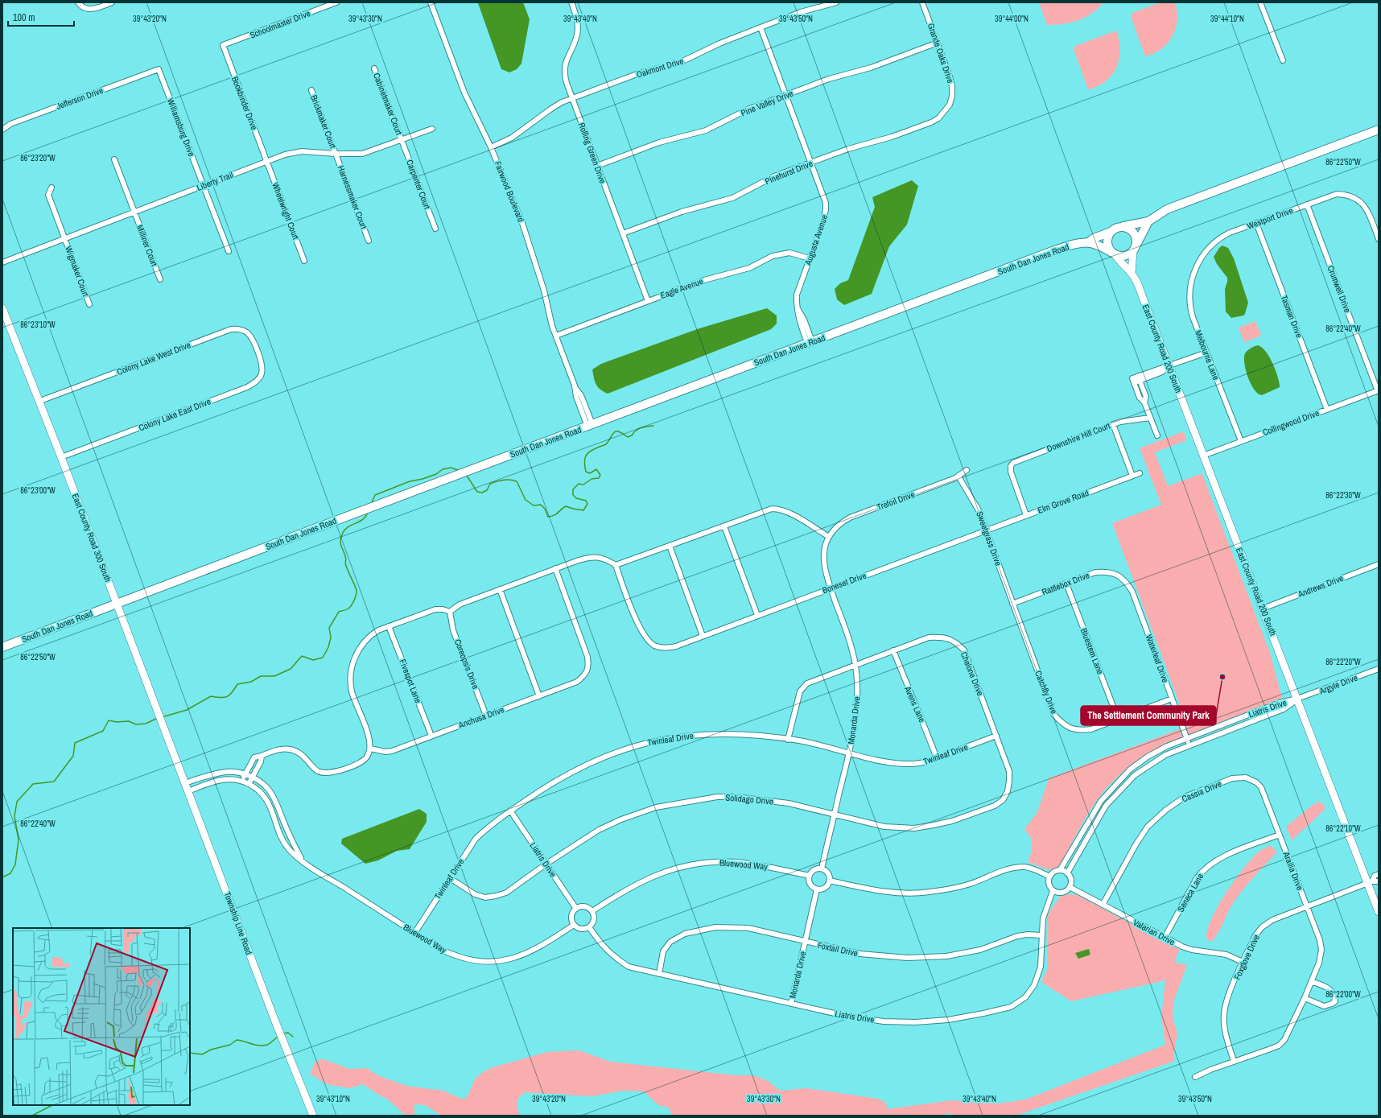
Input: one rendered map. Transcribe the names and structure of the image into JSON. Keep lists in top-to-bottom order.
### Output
{
  "streets": {
    "main road": ["South Dan Jones Road"],
    "street": [
      "Schoolmaster Drive",
      "Grande Oaks Drive",
      "Oakmont Drive",
      "Jefferson Drive",
      "Bookbinder Drive",
      "Pine Valley Drive",
      "Cabinetmaker Court",
      "Brickmaker Court",
      "Williamsburg Drive",
      "Rolling Green Drive",
      "Pinehurst Drive",
      "Liberty Trail",
      "Carpenter Court",
      "Fairwood Boulevard",
      "Harnessmaker Court",
      "Wheelwright Court",
      "Westport Drive",
      "Augusta Avenue",
      "Milliner Court",
      "Wigmaker Court",
      "Eagle Avenue",
      "Crumwell Drive",
      "Tasman Drive",
      "East County Road 200 South",
      "Melbourne Lane",
      "Colony Lake West Drive",
      "Colony Lake East Drive",
      "Collingwood Drive",
      "Downshire Hill Court",
      "Trefoil Drive",
      "Elm Grove Road",
      "East County Road 300 South",
      "Sweetgrass Drive",
      "Boneset Drive",
      "Rattlebox Drive",
      "Andrews Drive",
      "Bluestem Lane",
      "Waterleaf Drive",
      "Coreopsis Drive",
      "Chelone Drive",
      "Fivespot Lane",
      "Argyle Drive",
      "Catchfly Drive",
      "Avens Lane",
      "Liatris Drive",
      "Anchusa Drive",
      "Monarda Drive",
      "Twinleaf Drive",
      "Cassia Drive",
      "Solidago Drive",
      "Bluewood Way",
      "Arailia Drive",
      "Seneca Lane",
      "Township Line Road",
      "Valarian Drive",
      "Foxtail Drive",
      "Foxglove Drive"
    ]
  },
  "crossings": [
    ["Schoolmaster Drive", "Bookbinder Drive"],
    ["Grande Oaks Drive", "Pine Valley Drive"],
    ["Grande Oaks Drive", "Pinehurst Drive"],
    ["Oakmont Drive", "Rolling Green Drive"],
    ["Oakmont Drive", "Fairwood Boulevard"],
    ["Oakmont Drive", "Augusta Avenue"],
    ["Jefferson Drive", "Williamsburg Drive"],
    ["Bookbinder Drive", "Liberty Trail"],
    ["Bookbinder Drive", "Wheelwright Court"],
    ["Pine Valley Drive", "Rolling Green Drive"],
    ["Pine Valley Drive", "Augusta Avenue"],
    ["Cabinetmaker Court", "Liberty Trail"],
    ["Cabinetmaker Court", "Carpenter Court"],
    ["Brickmaker Court", "Liberty Trail"],
    ["Brickmaker Court", "Harnessmaker Court"],
    ["Williamsburg Drive", "Liberty Trail"],
    ["Rolling Green Drive", "Pinehurst Drive"],
    ["Rolling Green Drive", "Eagle Avenue"],
    ["Pinehurst Drive", "Augusta Avenue"],
    ["Liberty Trail", "Carpenter Court"],
    ["Liberty Trail", "Harnessmaker Court"],
    ["Liberty Trail", "Wheelwright Court"],
    ["Liberty Trail", "Milliner Court"],
    ["Liberty Trail", "Wigmaker Court"],
    ["Fairwood Boulevard", "South Dan Jones Road"],
    ["Fairwood Boulevard", "Eagle Avenue"],
    ["Westport Drive", "Crumwell Drive"],
    ["Westport Drive", "Tasman Drive"],
    ["Westport Drive", "Melbourne Lane"],
    ["Augusta Avenue", "South Dan Jones Road"],
    ["Augusta Avenue", "Eagle Avenue"],
    ["South Dan Jones Road", "East County Road 200 South"],
    ["South Dan Jones Road", "East County Road 300 South"],
    ["Crumwell Drive", "Collingwood Drive"],
    ["Tasman Drive", "Collingwood Drive"],
    ["East County Road 200 South", "Collingwood Drive"],
    ["East County Road 200 South", "Andrews Drive"],
    ["East County Road 200 South", "Argyle Drive"],
    ["East County Road 200 South", "Liatris Drive"],
    ["East County Road 200 South", "Foxglove Drive"],
    ["Melbourne Lane", "Collingwood Drive"],
    ["Colony Lake West Drive", "Colony Lake East Drive"],
    ["Colony Lake West Drive", "East County Road 300 South"],
    ["Colony Lake East Drive", "East County Road 300 South"],
    ["Downshire Hill Court", "Elm Grove Road"],
    ["Trefoil Drive", "Sweetgrass Drive"],
    ["Trefoil Drive", "Monarda Drive"],
    ["Elm Grove Road", "Sweetgrass Drive"],
    ["Elm Grove Road", "Boneset Drive"],
    ["East County Road 300 South", "Township Line Road"],
    ["Sweetgrass Drive", "Boneset Drive"],
    ["Sweetgrass Drive", "Rattlebox Drive"],
    ["Sweetgrass Drive", "Catchfly Drive"],
    ["Boneset Drive", "Monarda Drive"],
    ["Rattlebox Drive", "Bluestem Lane"],
    ["Rattlebox Drive", "Waterleaf Drive"],
    ["Rattlebox Drive", "Catchfly Drive"],
    ["Bluestem Lane", "Catchfly Drive"],
    ["Waterleaf Drive", "Catchfly Drive"],
    ["Waterleaf Drive", "Liatris Drive"],
    ["Coreopsis Drive", "Anchusa Drive"],
    ["Chelone Drive", "Avens Lane"],
    ["Chelone Drive", "Monarda Drive"],
    ["Chelone Drive", "Twinleaf Drive"],
    ["Chelone Drive", "Solidago Drive"],
    ["Fivespot Lane", "Anchusa Drive"],
    ["Argyle Drive", "Liatris Drive"],
    ["Avens Lane", "Twinleaf Drive"],
    ["Liatris Drive", "Monarda Drive"],
    ["Liatris Drive", "Twinleaf Drive"],
    ["Liatris Drive", "Solidago Drive"],
    ["Liatris Drive", "Bluewood Way"],
    ["Liatris Drive", "Valarian Drive"],
    ["Liatris Drive", "Foxtail Drive"],
    ["Monarda Drive", "Twinleaf Drive"],
    ["Monarda Drive", "Solidago Drive"],
    ["Monarda Drive", "Bluewood Way"],
    ["Monarda Drive", "Foxtail Drive"],
    ["Twinleaf Drive", "Solidago Drive"],
    ["Twinleaf Drive", "Bluewood Way"],
    ["Cassia Drive", "Arailia Drive"],
    ["Cassia Drive", "Seneca Lane"],
    ["Cassia Drive", "Valarian Drive"],
    ["Bluewood Way", "Township Line Road"],
    ["Arailia Drive", "Seneca Lane"],
    ["Arailia Drive", "Foxglove Drive"],
    ["Seneca Lane", "Valarian Drive"],
    ["Valarian Drive", "Foxglove Drive"]
  ],
  "places": ["The Settlement Community Park"],
  "scale_bar": "100 m",
  "coordinates": [
    "39°44'00\"N",
    "39°43'20\"N",
    "39°43'30\"N",
    "39°43'40\"N",
    "39°43'50\"N",
    "39°44'10\"N",
    "86°23'20\"W",
    "86°22'50\"W",
    "86°23'10\"W",
    "86°22'40\"W",
    "86°23'00\"W",
    "86°22'30\"W",
    "86°22'20\"W",
    "86°22'10\"W",
    "86°22'00\"W",
    "39°43'10\"N"
  ]
}
